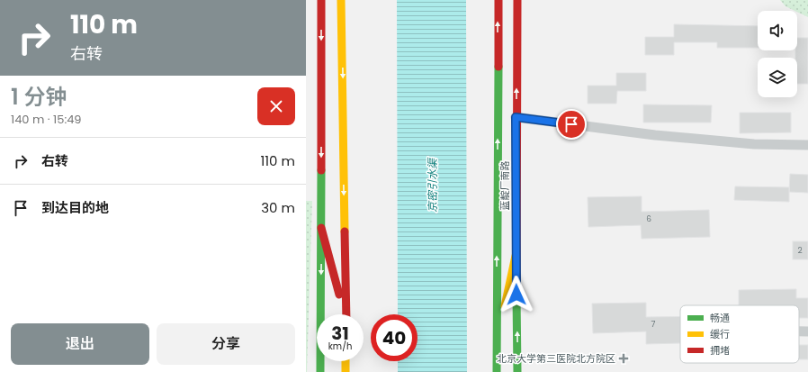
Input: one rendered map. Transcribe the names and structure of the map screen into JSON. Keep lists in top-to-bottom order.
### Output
{
  "streets": {
    "main road": ["蓝靛厂南路"]
  },
  "water": ["京密引水渠"],
  "places": {
    "health": ["北京大学第三医院北方院区"]
  },
  "house_numbers": ["6", "2", "7"],
  "legend": ["畅通", "缓行", "拥堵"],
  "page": {
    "turn": ["110 m", "右转"],
    "heading": ["1 分钟", "140 m · 15:49"],
    "list": [
      {
        "name": "右转",
        "value": "110 m"
      },
      {
        "name": "到达目的地",
        "value": "30 m"
      }
    ],
    "speed": "31 km/h",
    "limit": "40",
    "buttons": ["退出", "分享"]
  }
}
